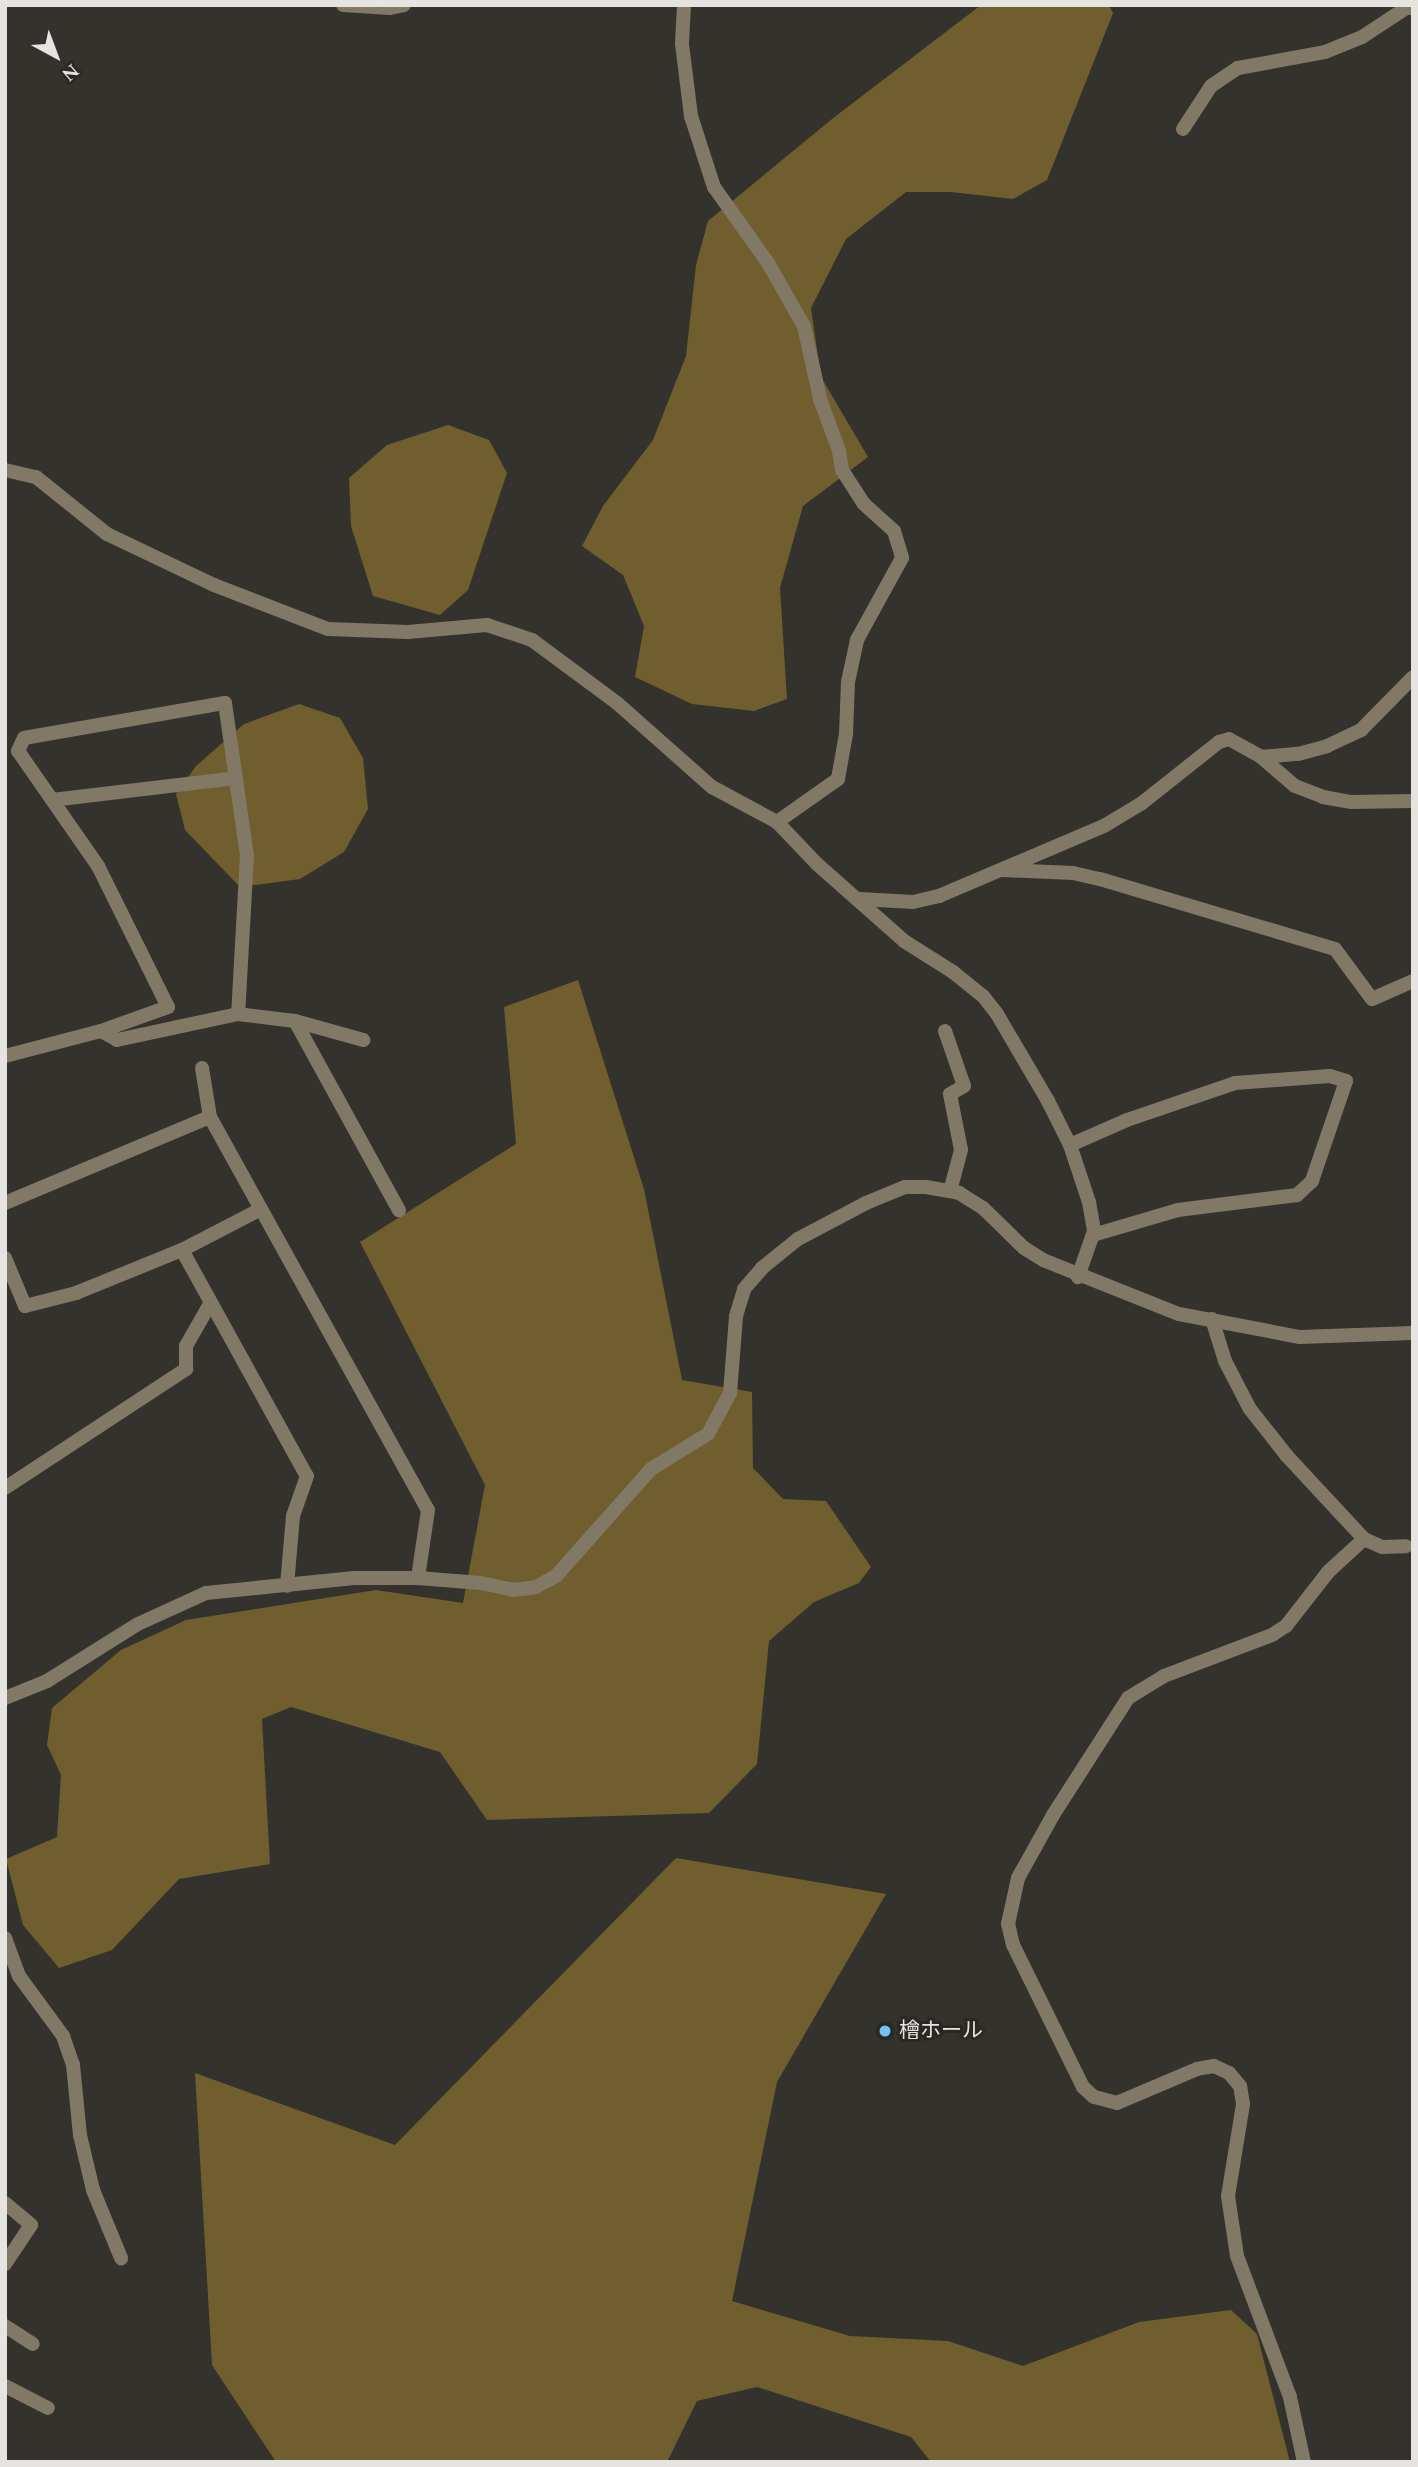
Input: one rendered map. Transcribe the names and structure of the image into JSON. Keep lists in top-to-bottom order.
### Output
{
  "places": ["檜ホール"],
  "north": "bottom right"
}
